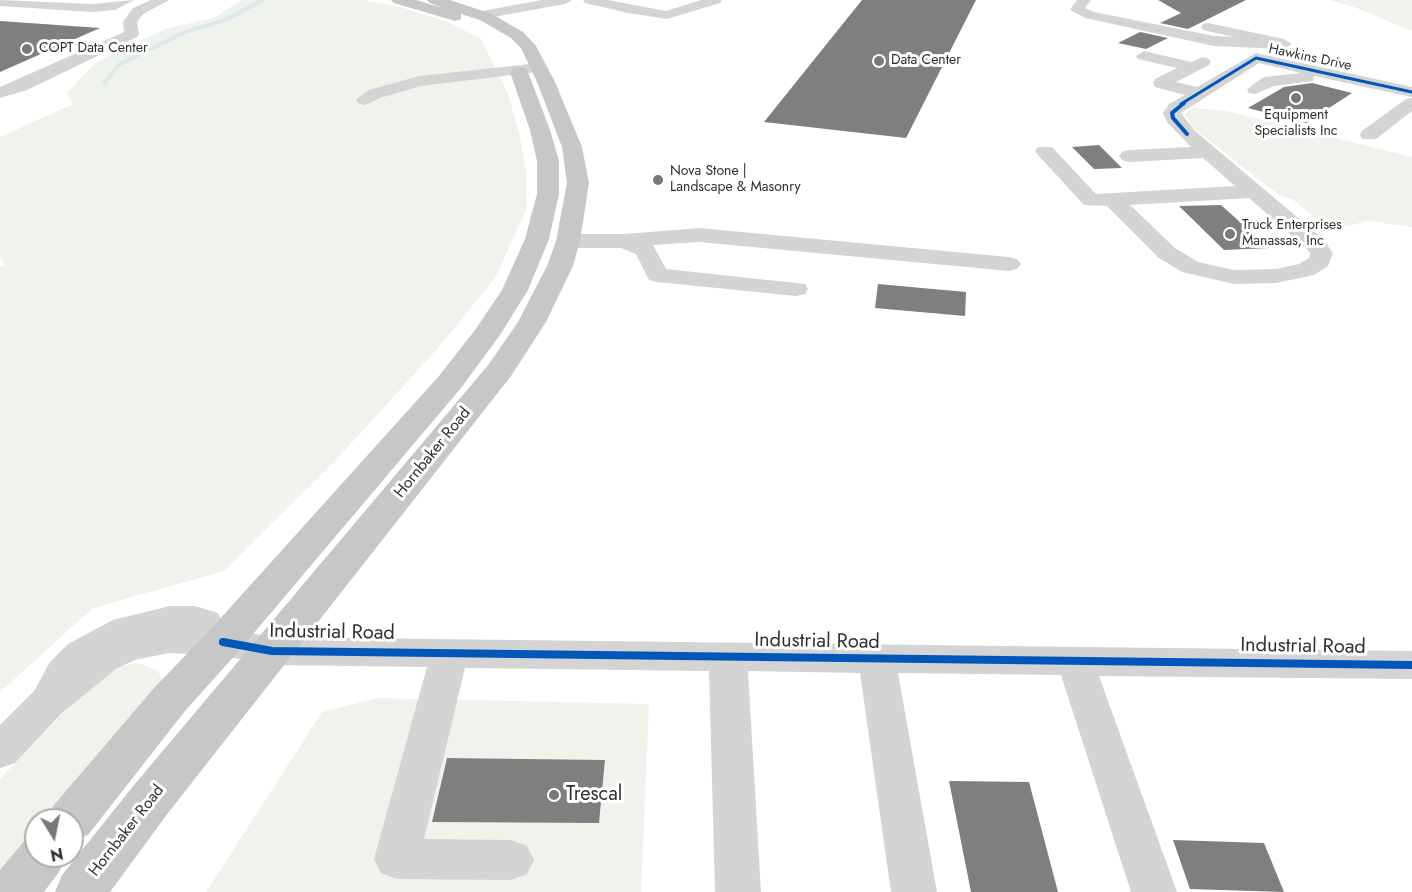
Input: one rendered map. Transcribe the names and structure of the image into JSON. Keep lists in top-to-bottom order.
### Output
{
  "streets": {
    "main road": ["Hornbaker Road"],
    "street": ["Hawkins Drive", "Industrial Road"]
  },
  "crossings": [
    ["Hornbaker Road", "Industrial Road"]
  ],
  "places": [
    "COPT Data Center",
    "Data Center",
    "Equipment Specialists Inc",
    "Nova Stone | Landscape & Masonry",
    "Truck Enterprises Manassas, Inc",
    "Trescal"
  ],
  "north": "bottom"
}
